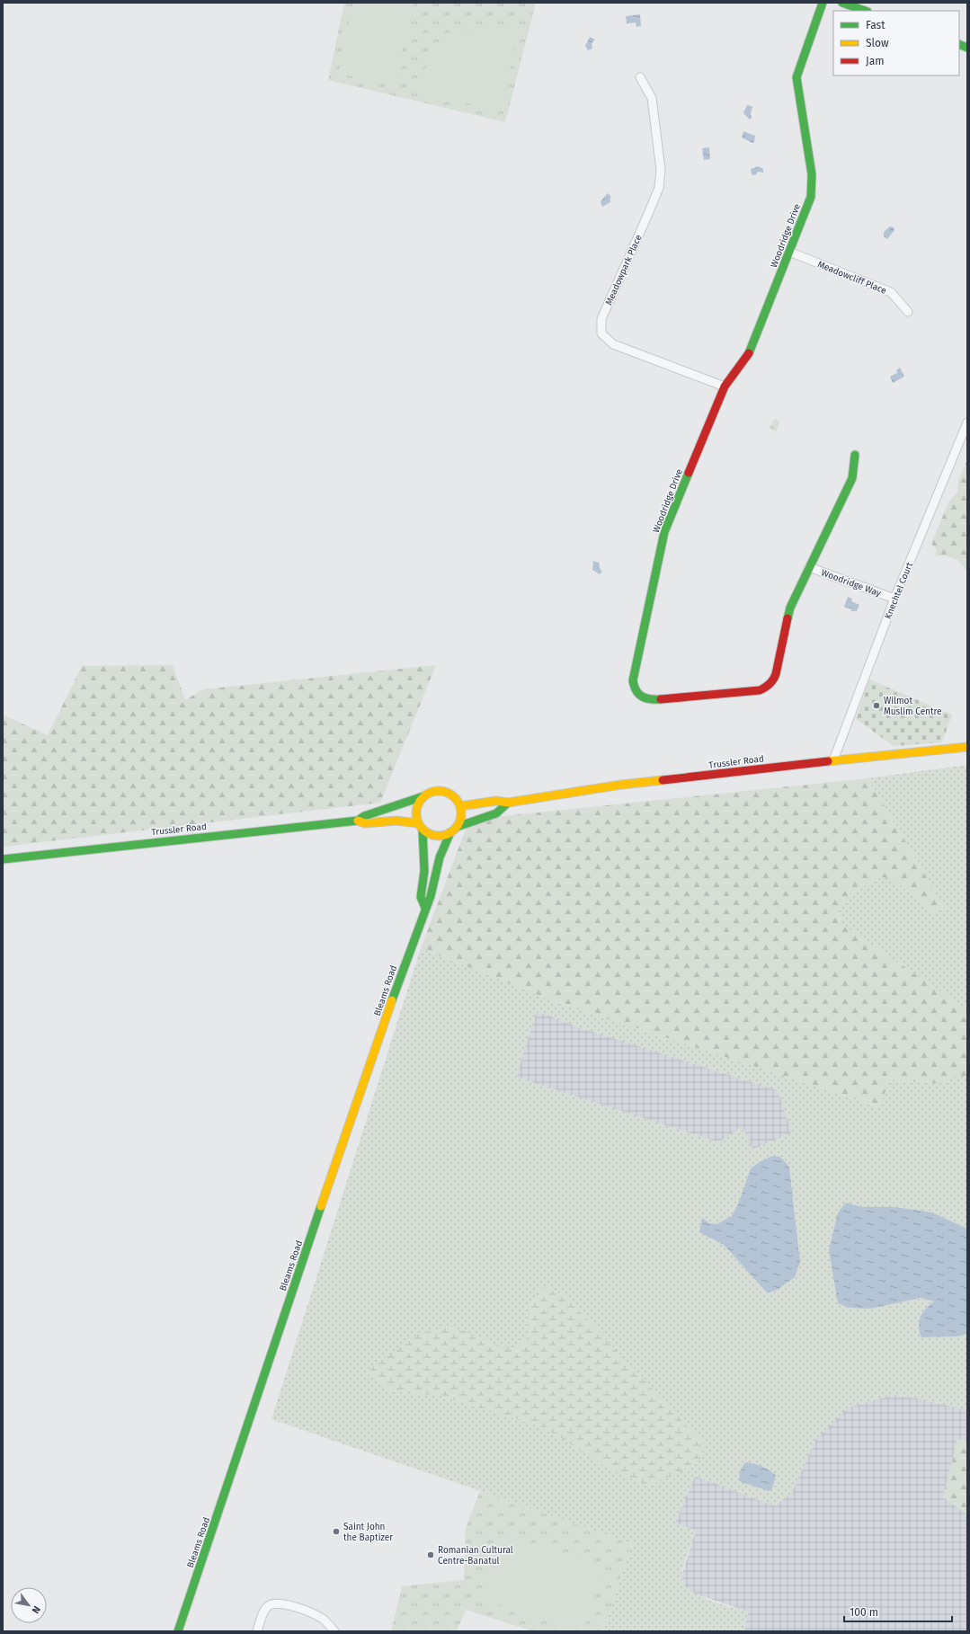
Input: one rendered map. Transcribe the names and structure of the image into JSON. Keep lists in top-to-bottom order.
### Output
{
  "streets": {
    "main road": ["Woodridge Drive", "Trussler Road", "Bleams Road"],
    "street": [
      "Meadowpark Place",
      "Meadowcliff Place",
      "Woodridge Way",
      "Knechtel Court"
    ]
  },
  "crossings": [
    ["Woodridge Drive", "Meadowpark Place"],
    ["Woodridge Drive", "Meadowcliff Place"],
    ["Woodridge Drive", "Woodridge Way"],
    ["Woodridge Way", "Knechtel Court"],
    ["Knechtel Court", "Trussler Road"],
    ["Trussler Road", "Bleams Road"]
  ],
  "places": ["Wilmot Muslim Centre", "Saint John the Baptizer", "Romanian Cultural Centre-Banatul"],
  "legend": ["Fast", "Slow", "Jam"],
  "scale_bar": "100 m",
  "north": "bottom right"
}
